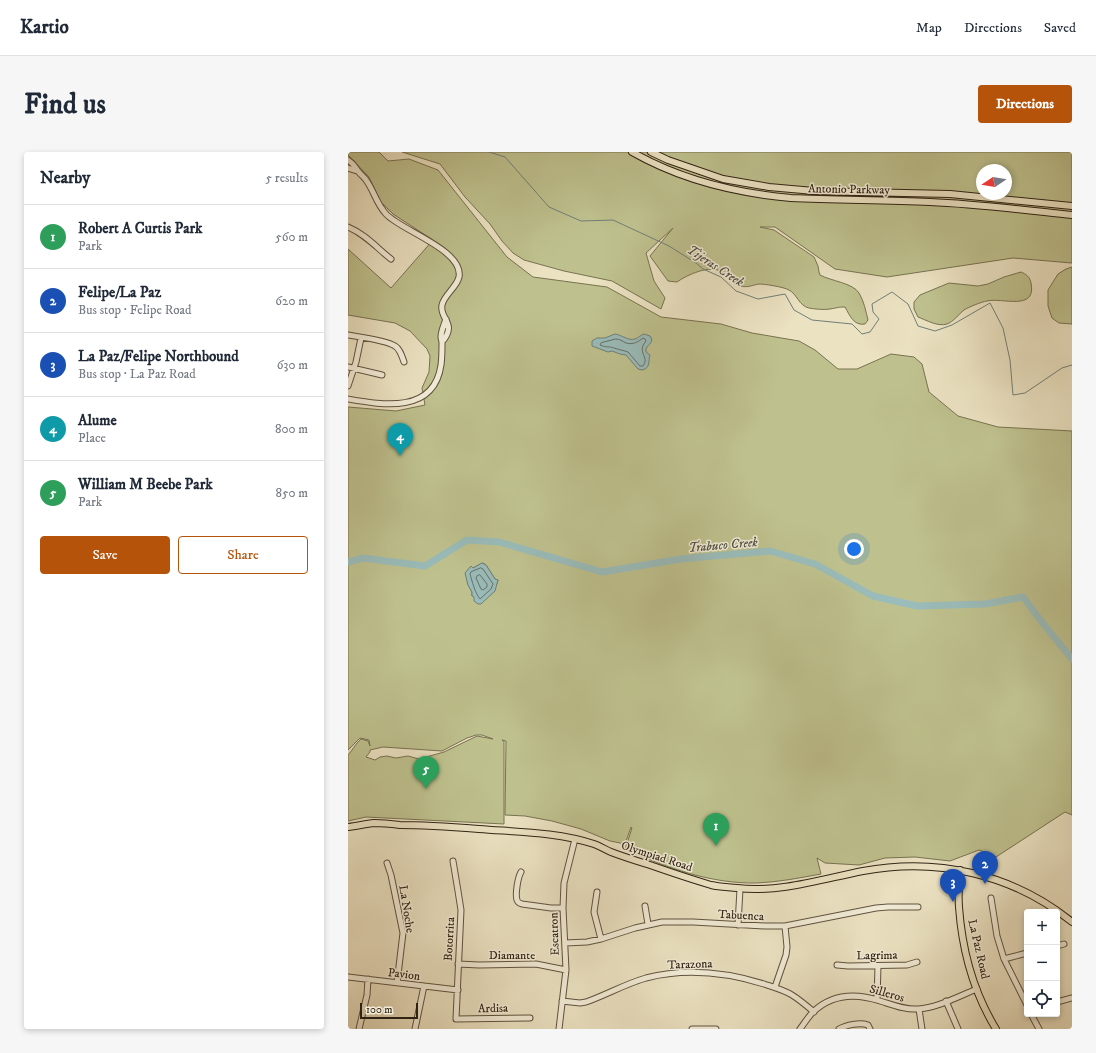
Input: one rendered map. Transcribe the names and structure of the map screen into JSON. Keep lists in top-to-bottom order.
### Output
{
  "streets": {
    "main road": ["Antonio Parkway", "Olympiad Road", "La Paz Road"],
    "street": [
      "La Noche",
      "Tabuenca",
      "Escatron",
      "Botorrita",
      "Diamante",
      "Lagrima",
      "Tarazona",
      "Pavion",
      "Silleros",
      "Ardisa"
    ]
  },
  "crossings": [
    ["Olympiad Road", "Escatron"],
    ["Olympiad Road", "La Paz Road"],
    ["La Noche", "Pavion"],
    ["Tabuenca", "Escatron"],
    ["Escatron", "Diamante"],
    ["Escatron", "Tarazona"],
    ["Botorrita", "Diamante"],
    ["Botorrita", "Pavion"],
    ["Botorrita", "Ardisa"],
    ["La Paz Road", "Silleros"],
    ["Tarazona", "Silleros"]
  ],
  "water": ["Tijeras Creek", "Trabuco Creek"],
  "scale_bar": "100 m",
  "north": "left",
  "page": {
    "header": "Kartio",
    "nav": ["Map", "Directions", "Saved"],
    "buttons": [
      "Directions",
      ["Save", "Share"]
    ],
    "title": "Find us",
    "heading": ["Nearby", "5 results"],
    "list": [
      {
        "mark": "1",
        "name": "Robert A Curtis Park",
        "note": "Park",
        "value": "560 m"
      },
      {
        "mark": "2",
        "name": "Felipe/La Paz",
        "note": "Bus stop · Felipe Road",
        "value": "620 m"
      },
      {
        "mark": "3",
        "name": "La Paz/Felipe Northbound",
        "note": "Bus stop · La Paz Road",
        "value": "630 m"
      },
      {
        "mark": "4",
        "name": "Alume",
        "note": "Place",
        "value": "800 m"
      },
      {
        "mark": "5",
        "name": "William M Beebe Park",
        "note": "Park",
        "value": "850 m"
      }
    ],
    "pins": [
      "4",
      "5",
      "1",
      "2",
      "3"
    ],
    "map_buttons": ["+", "−"],
    "scale": "100 m"
  }
}
